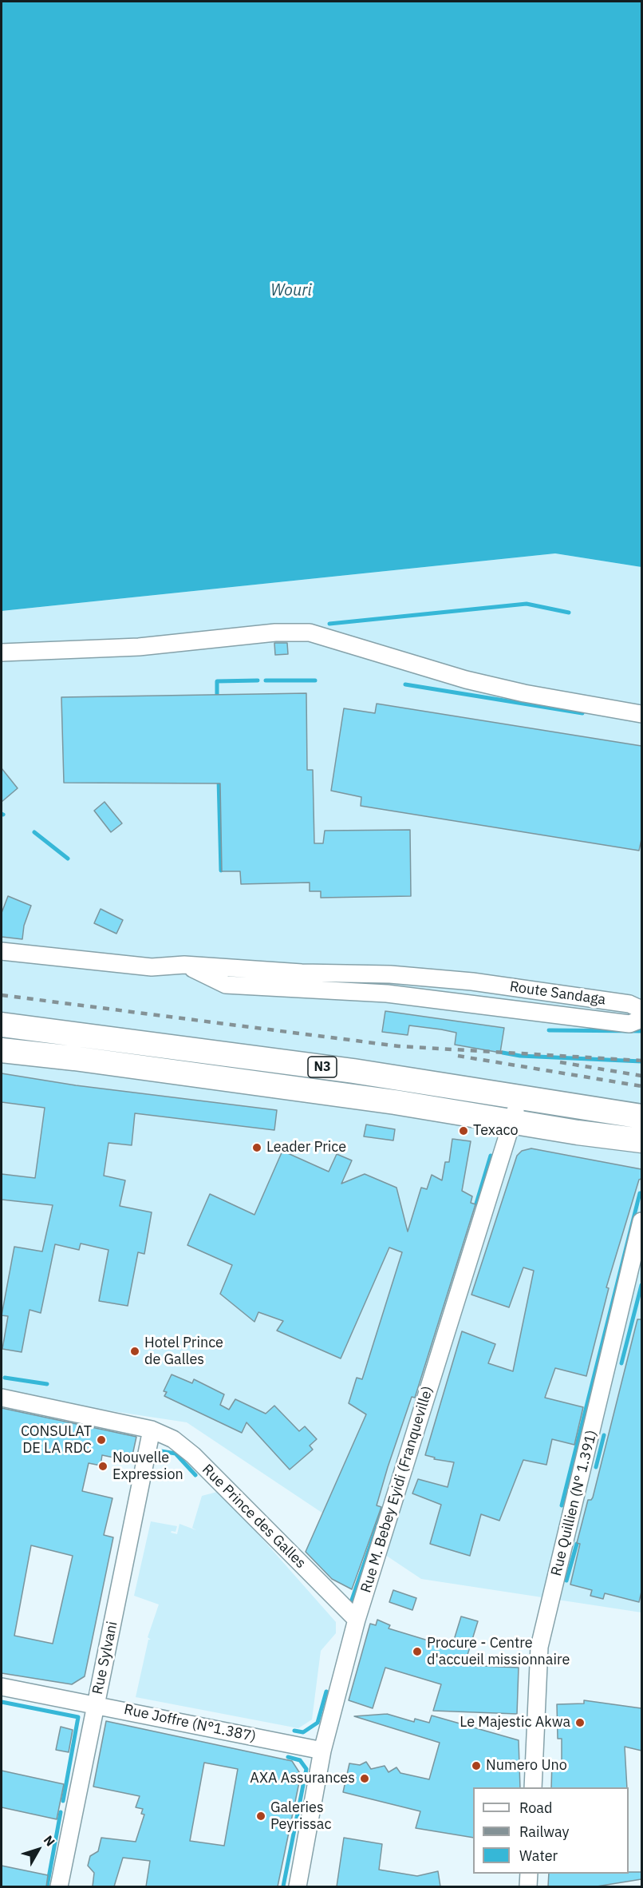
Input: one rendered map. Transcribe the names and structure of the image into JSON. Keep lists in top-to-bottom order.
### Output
{
  "streets": {
    "highway": ["N3"],
    "street": [
      "Route Sandaga",
      "Rue M. Bebey Eyidi (Franqueville)",
      "Rue Quillien (N° 1.391)",
      "Rue Prince des Galles",
      "Rue Sylvani",
      "Rue Joffre (N°1.387)"
    ]
  },
  "crossings": [
    ["N3", "Rue M. Bebey Eyidi (Franqueville)"],
    ["Rue M. Bebey Eyidi (Franqueville)", "Rue Prince des Galles"],
    ["Rue M. Bebey Eyidi (Franqueville)", "Rue Joffre (N°1.387)"],
    ["Rue Prince des Galles", "Rue Sylvani"],
    ["Rue Sylvani", "Rue Joffre (N°1.387)"]
  ],
  "water": ["Wouri"],
  "places": [
    "Texaco",
    "Leader Price",
    "Hotel Prince de Galles",
    "CONSULAT DE LA RDC",
    "Nouvelle Expression",
    "Procure - Centre d'accueil missionnaire",
    "Le Majestic Akwa",
    "Numero Uno",
    "AXA Assurances",
    "Galeries Peyrissac"
  ],
  "legend": ["Road", "Railway", "Water"],
  "north": "top right"
}
